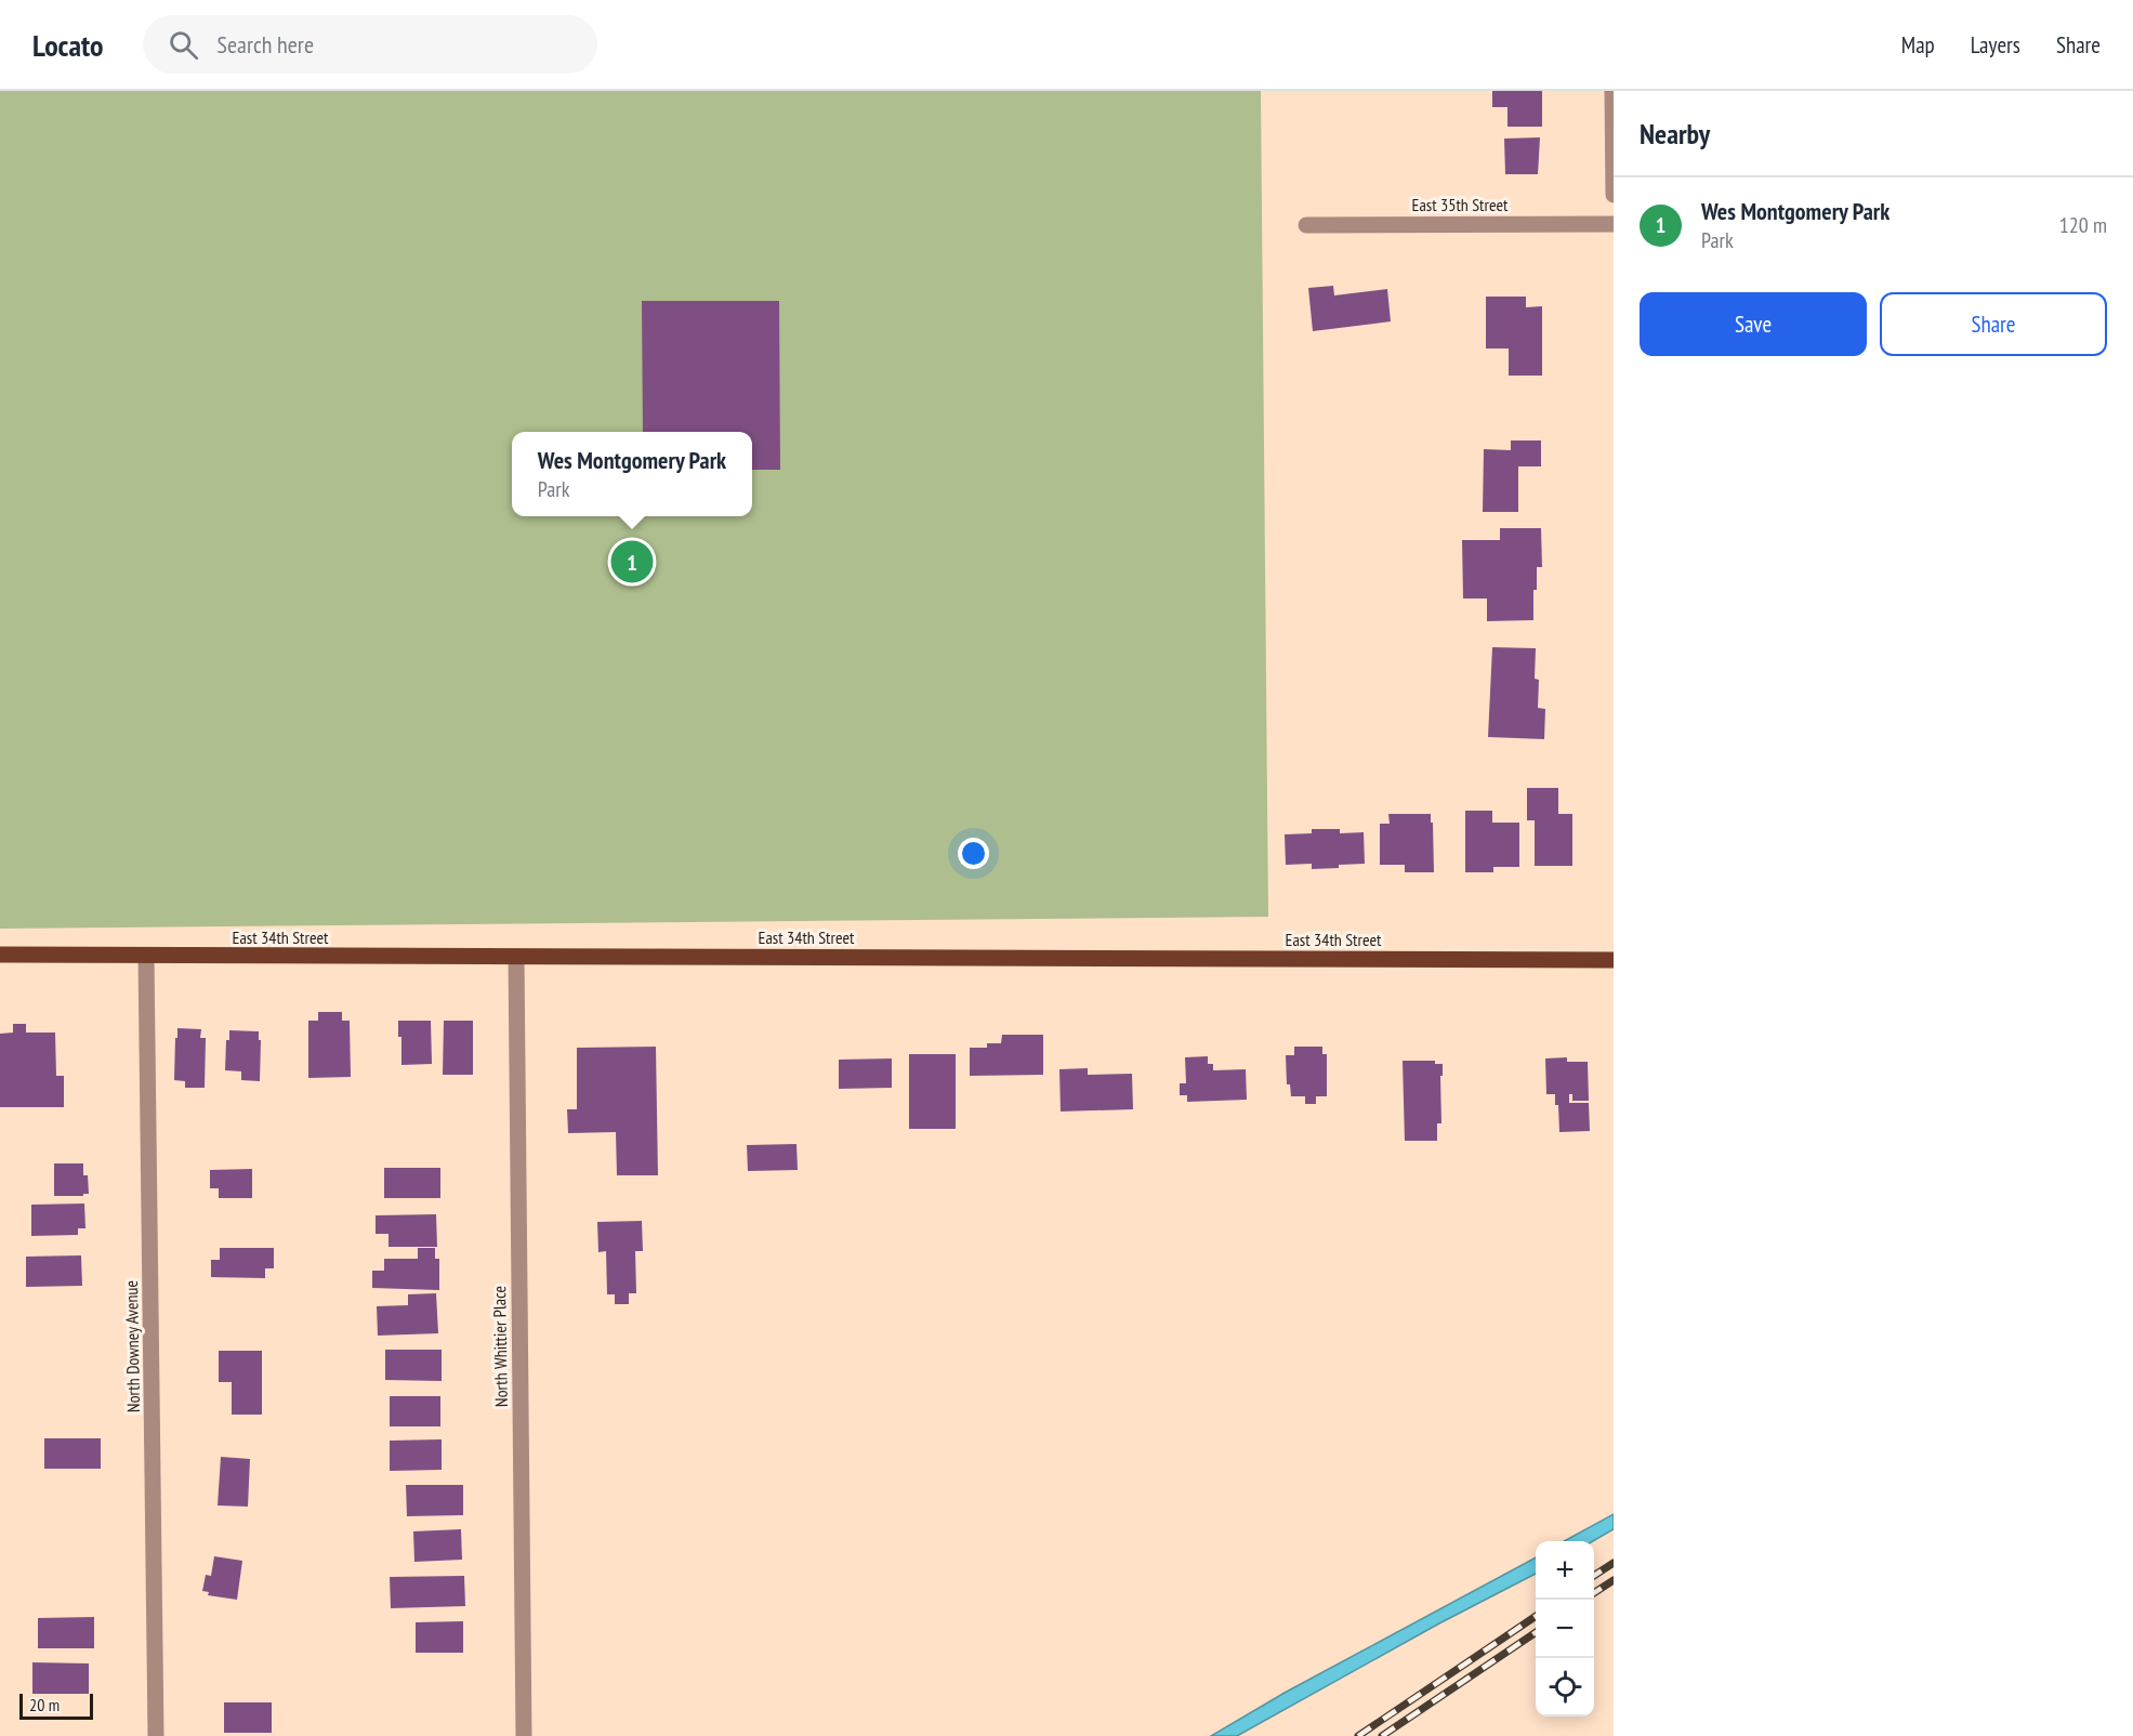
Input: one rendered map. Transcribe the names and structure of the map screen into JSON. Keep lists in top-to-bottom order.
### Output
{
  "streets": {
    "main road": ["East 34th Street"],
    "street": ["East 35th Street", "North Downey Avenue", "North Whittier Place"]
  },
  "crossings": [
    ["East 34th Street", "North Downey Avenue"],
    ["East 34th Street", "North Whittier Place"]
  ],
  "scale_bar": "20 m",
  "page": {
    "header": "Locato",
    "search": "Search here",
    "nav": ["Map", "Layers", "Share"],
    "heading": "Nearby",
    "list": [
      {
        "mark": "1",
        "name": "Wes Montgomery Park",
        "note": "Park",
        "value": "120 m"
      }
    ],
    "buttons": ["Save", "Share"],
    "popup": ["Wes Montgomery Park", "Park"],
    "pins": "1",
    "map_buttons": ["+", "−"],
    "scale": "20 m"
  }
}
